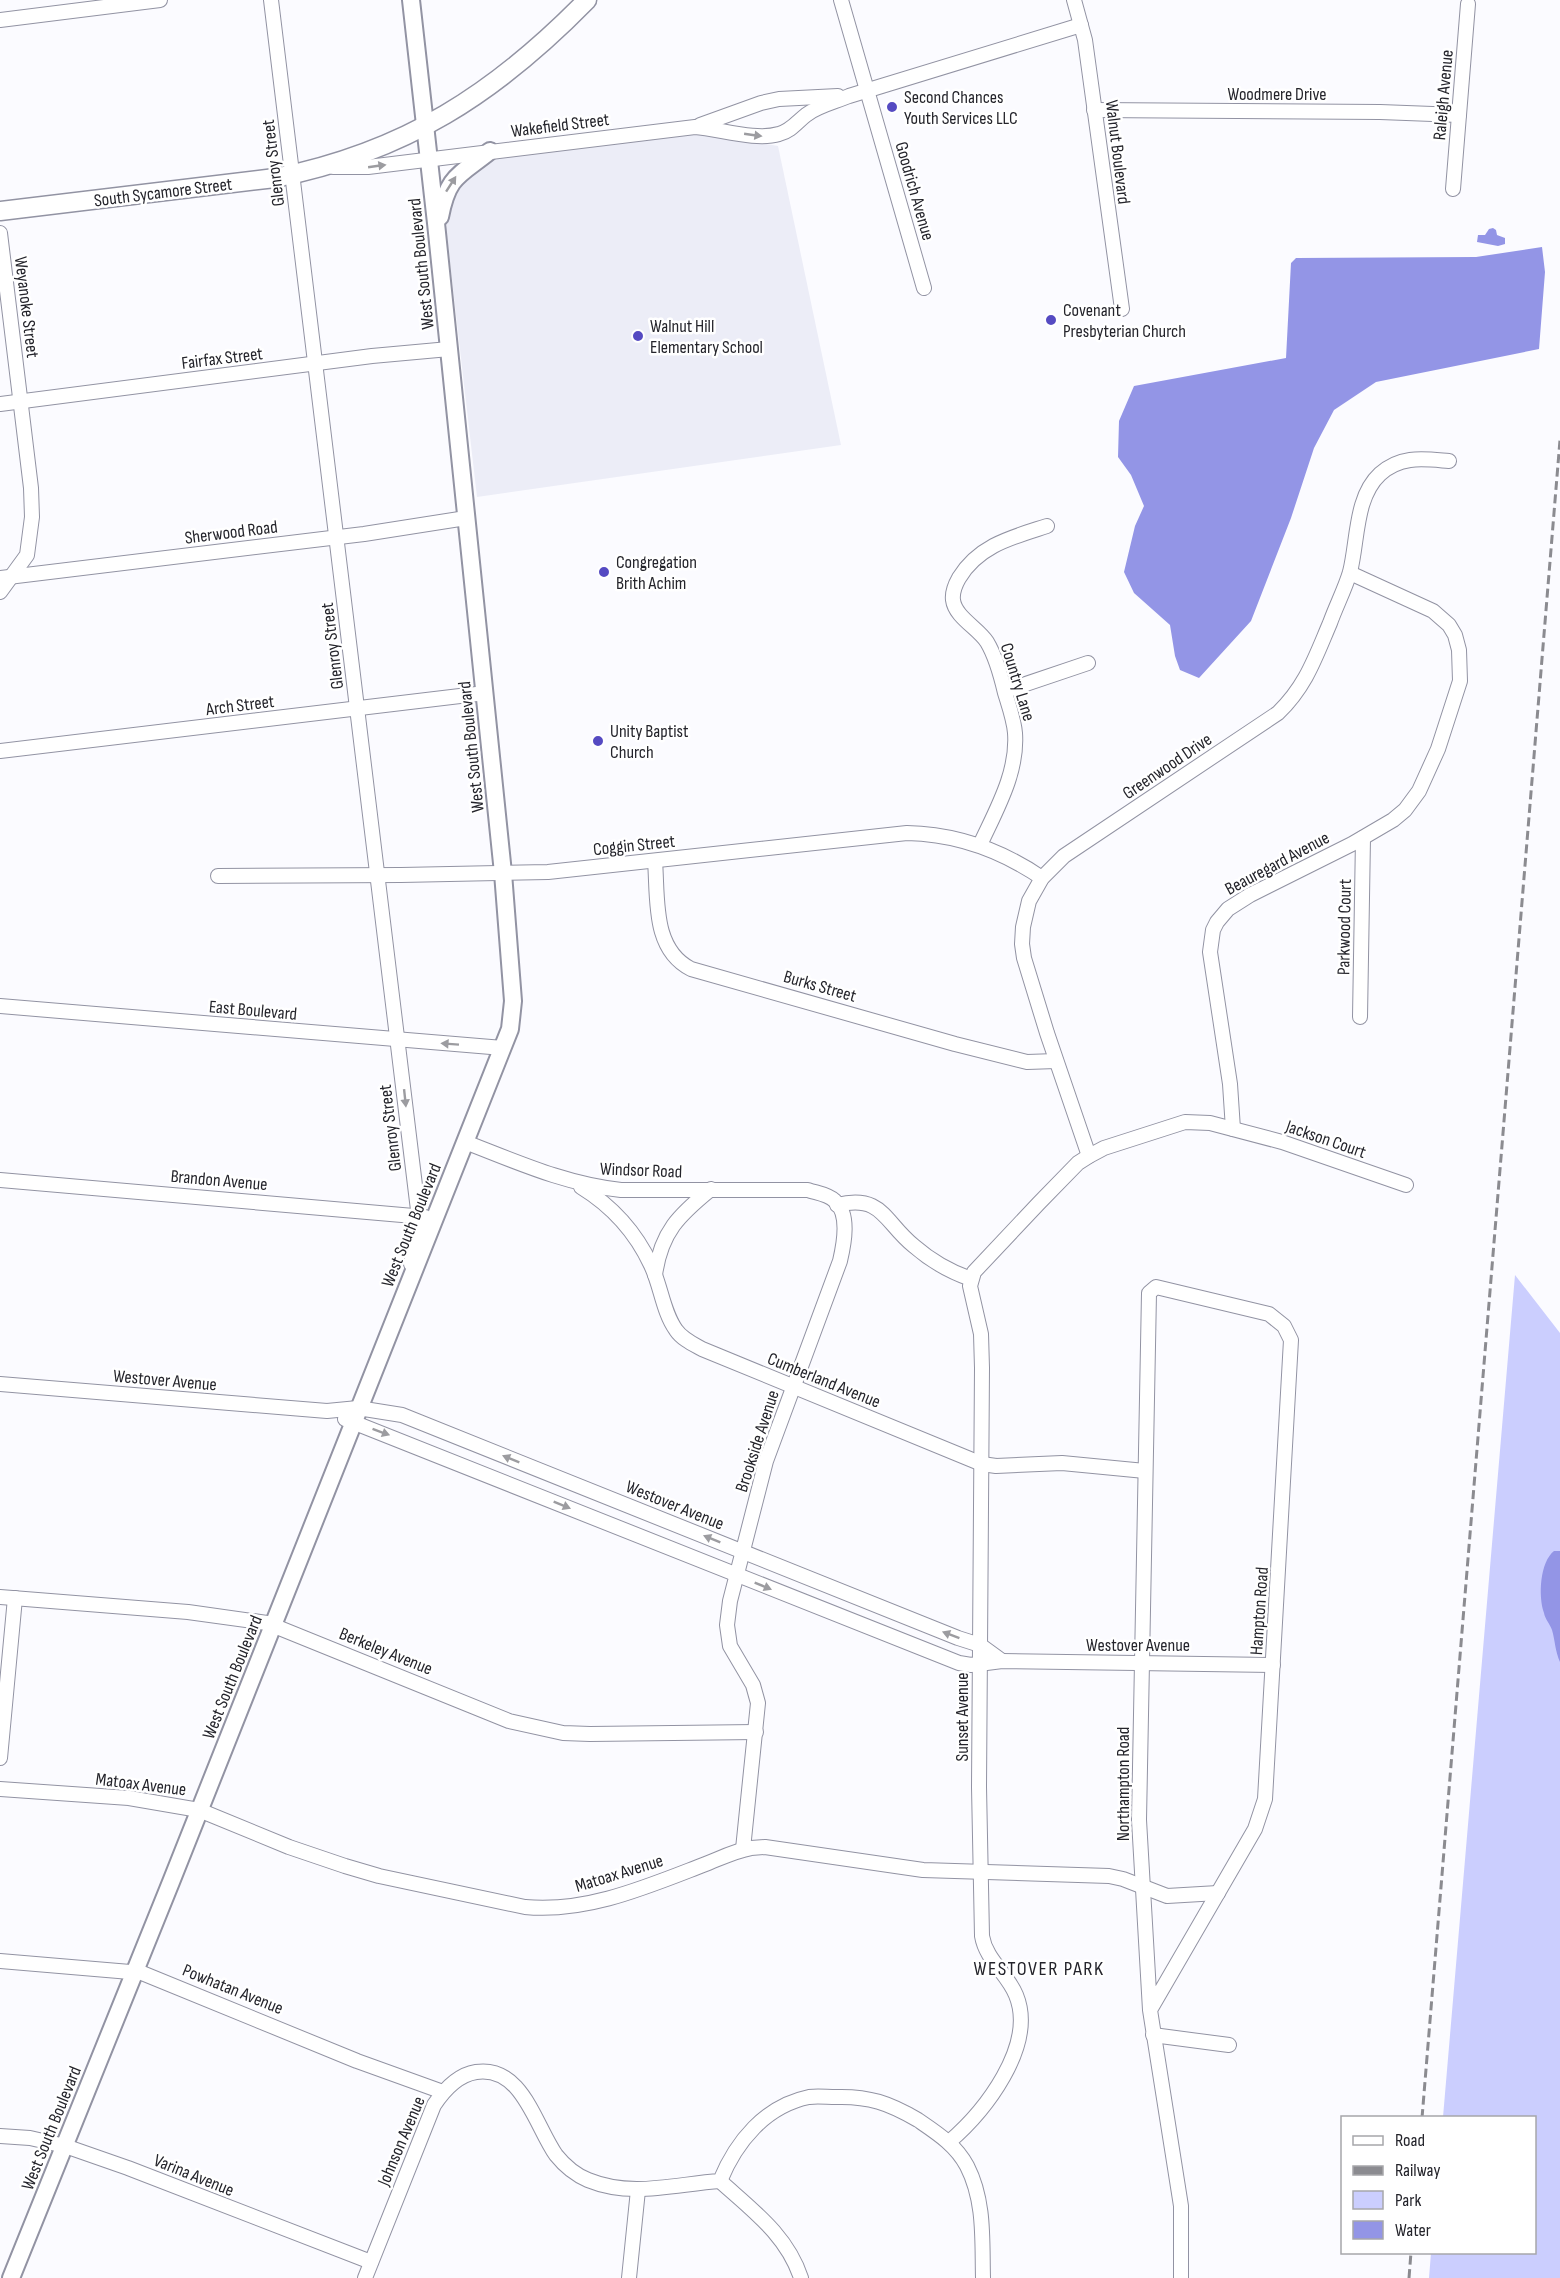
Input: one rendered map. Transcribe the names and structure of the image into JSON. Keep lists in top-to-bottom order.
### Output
{
  "streets": {
    "main road": ["South Sycamore Street"],
    "street": [
      "Woodmere Drive",
      "Raleigh Avenue",
      "Wakefield Street",
      "Walnut Boulevard",
      "Glenroy Street",
      "Goodrich Avenue",
      "West South Boulevard",
      "Weyanoke Street",
      "Fairfax Street",
      "Sherwood Road",
      "Country Lane",
      "Arch Street",
      "Greenwood Drive",
      "Coggin Street",
      "Beauregard Avenue",
      "Parkwood Court",
      "Burks Street",
      "East Boulevard",
      "Jackson Court",
      "Windsor Road",
      "Brandon Avenue",
      "Westover Avenue",
      "Cumberland Avenue",
      "Brookside Avenue",
      "Hampton Road",
      "Berkeley Avenue",
      "Sunset Avenue",
      "Matoax Avenue",
      "Northampton Road",
      "Powhatan Avenue",
      "Johnson Avenue",
      "Varina Avenue"
    ]
  },
  "crossings": [
    ["Woodmere Drive", "Raleigh Avenue"],
    ["Woodmere Drive", "Walnut Boulevard"],
    ["Wakefield Street", "Walnut Boulevard"],
    ["Wakefield Street", "Goodrich Avenue"],
    ["Wakefield Street", "South Sycamore Street"],
    ["Wakefield Street", "West South Boulevard"],
    ["Glenroy Street", "South Sycamore Street"],
    ["Glenroy Street", "West South Boulevard"],
    ["Glenroy Street", "Fairfax Street"],
    ["Glenroy Street", "Sherwood Road"],
    ["Glenroy Street", "Arch Street"],
    ["Glenroy Street", "Coggin Street"],
    ["Glenroy Street", "East Boulevard"],
    ["Glenroy Street", "Brandon Avenue"],
    ["South Sycamore Street", "West South Boulevard"],
    ["West South Boulevard", "Fairfax Street"],
    ["West South Boulevard", "Sherwood Road"],
    ["West South Boulevard", "Arch Street"],
    ["West South Boulevard", "Coggin Street"],
    ["West South Boulevard", "East Boulevard"],
    ["West South Boulevard", "Windsor Road"],
    ["West South Boulevard", "Brandon Avenue"],
    ["West South Boulevard", "Westover Avenue"],
    ["West South Boulevard", "Berkeley Avenue"],
    ["West South Boulevard", "Matoax Avenue"],
    ["West South Boulevard", "Powhatan Avenue"],
    ["West South Boulevard", "Varina Avenue"],
    ["Weyanoke Street", "Fairfax Street"],
    ["Weyanoke Street", "Sherwood Road"],
    ["Country Lane", "Coggin Street"],
    ["Greenwood Drive", "Coggin Street"],
    ["Greenwood Drive", "Beauregard Avenue"],
    ["Greenwood Drive", "Burks Street"],
    ["Coggin Street", "Burks Street"],
    ["Beauregard Avenue", "Parkwood Court"],
    ["Beauregard Avenue", "Jackson Court"],
    ["Windsor Road", "Cumberland Avenue"],
    ["Windsor Road", "Brookside Avenue"],
    ["Westover Avenue", "Brookside Avenue"],
    ["Westover Avenue", "Hampton Road"],
    ["Westover Avenue", "Sunset Avenue"],
    ["Westover Avenue", "Northampton Road"],
    ["Cumberland Avenue", "Brookside Avenue"],
    ["Cumberland Avenue", "Sunset Avenue"],
    ["Cumberland Avenue", "Northampton Road"],
    ["Brookside Avenue", "Berkeley Avenue"],
    ["Brookside Avenue", "Matoax Avenue"],
    ["Hampton Road", "Matoax Avenue"],
    ["Hampton Road", "Northampton Road"],
    ["Sunset Avenue", "Matoax Avenue"],
    ["Matoax Avenue", "Northampton Road"],
    ["Powhatan Avenue", "Johnson Avenue"],
    ["Johnson Avenue", "Varina Avenue"]
  ],
  "districts": ["WESTOVER PARK"],
  "places": [
    "Second Chances Youth Services LLC",
    "Covenant Presbyterian Church",
    "Walnut Hill Elementary School",
    "Congregation Brith Achim",
    "Unity Baptist Church"
  ],
  "legend": [
    "Road",
    "Railway",
    "Park",
    "Water"
  ]
}
